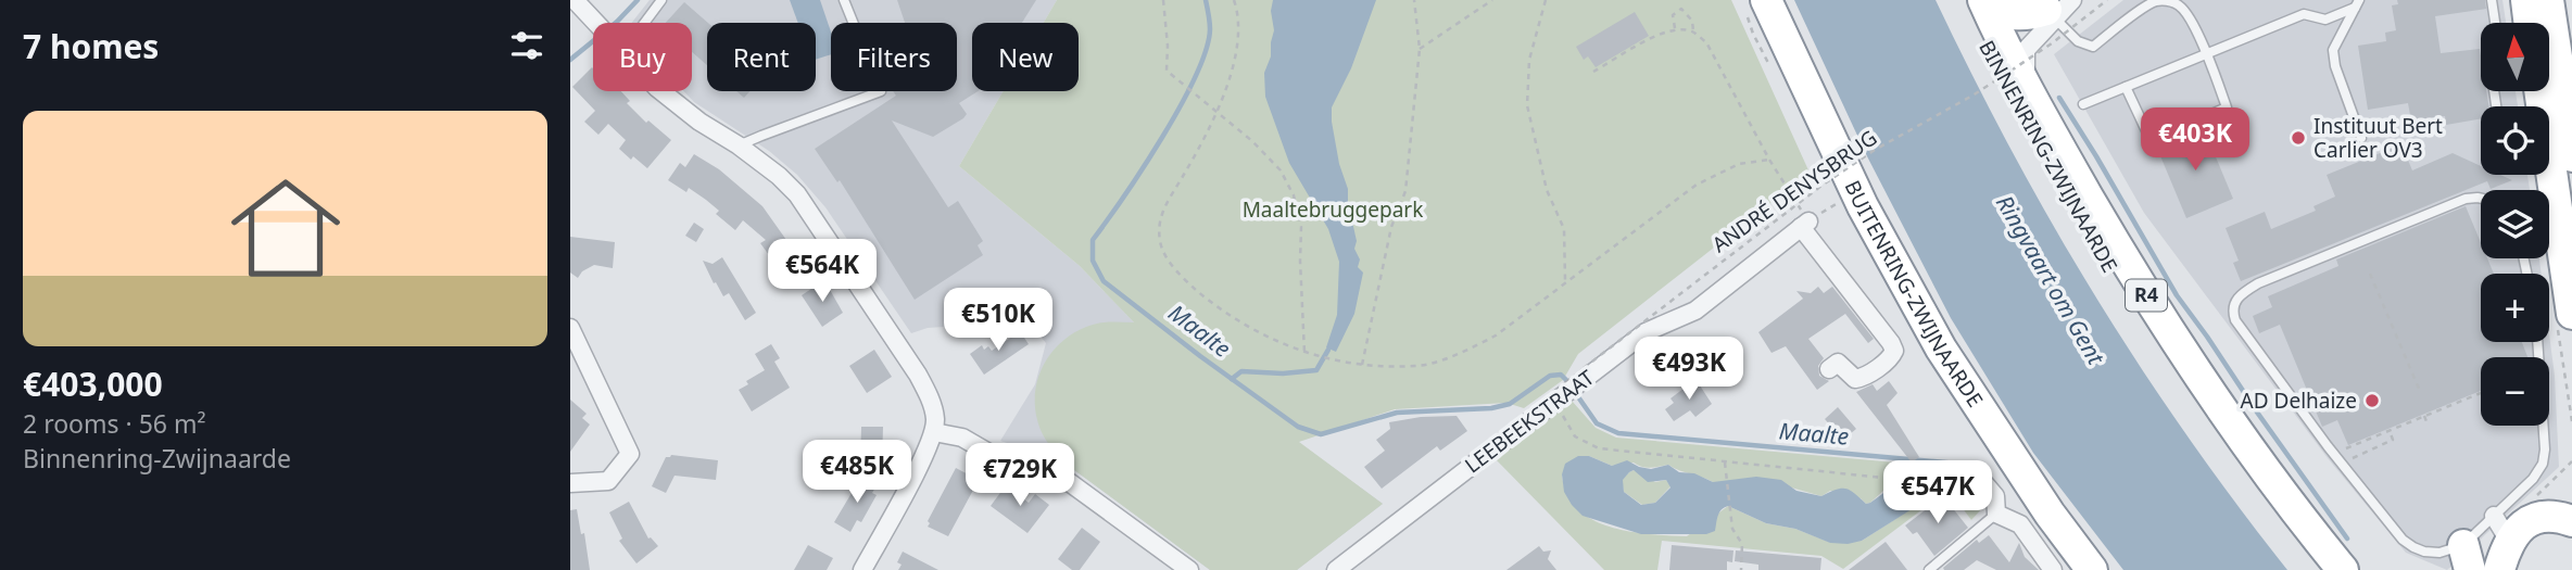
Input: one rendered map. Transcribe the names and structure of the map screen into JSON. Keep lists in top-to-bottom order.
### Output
{
  "streets": {
    "highway": ["BINNENRING-ZWIJNAARDE", "BUITENRING-ZWIJNAARDE", "R4"],
    "street": ["LEEBEEKSTRAAT"],
    "path": ["ANDRÉ DENYSBRUG"]
  },
  "water": ["Ringvaart om Gent", "Maalte"],
  "parks": ["Maaltebruggepark"],
  "places": ["Instituut Bert Carlier OV3", "AD Delhaize"],
  "north": "top",
  "page": {
    "heading": "7 homes",
    "map_buttons": ["+", "−"],
    "chip": [
      "Buy",
      "Rent",
      "Filters",
      "New"
    ],
    "list": [
      {
        "name": "€403,000",
        "note": "2 rooms · 56 m² · Binnenring-Zwijnaarde"
      }
    ],
    "price": [
      "€403K",
      "€564K",
      "€510K",
      "€493K",
      "€485K",
      "€729K",
      "€547K"
    ]
  }
}
